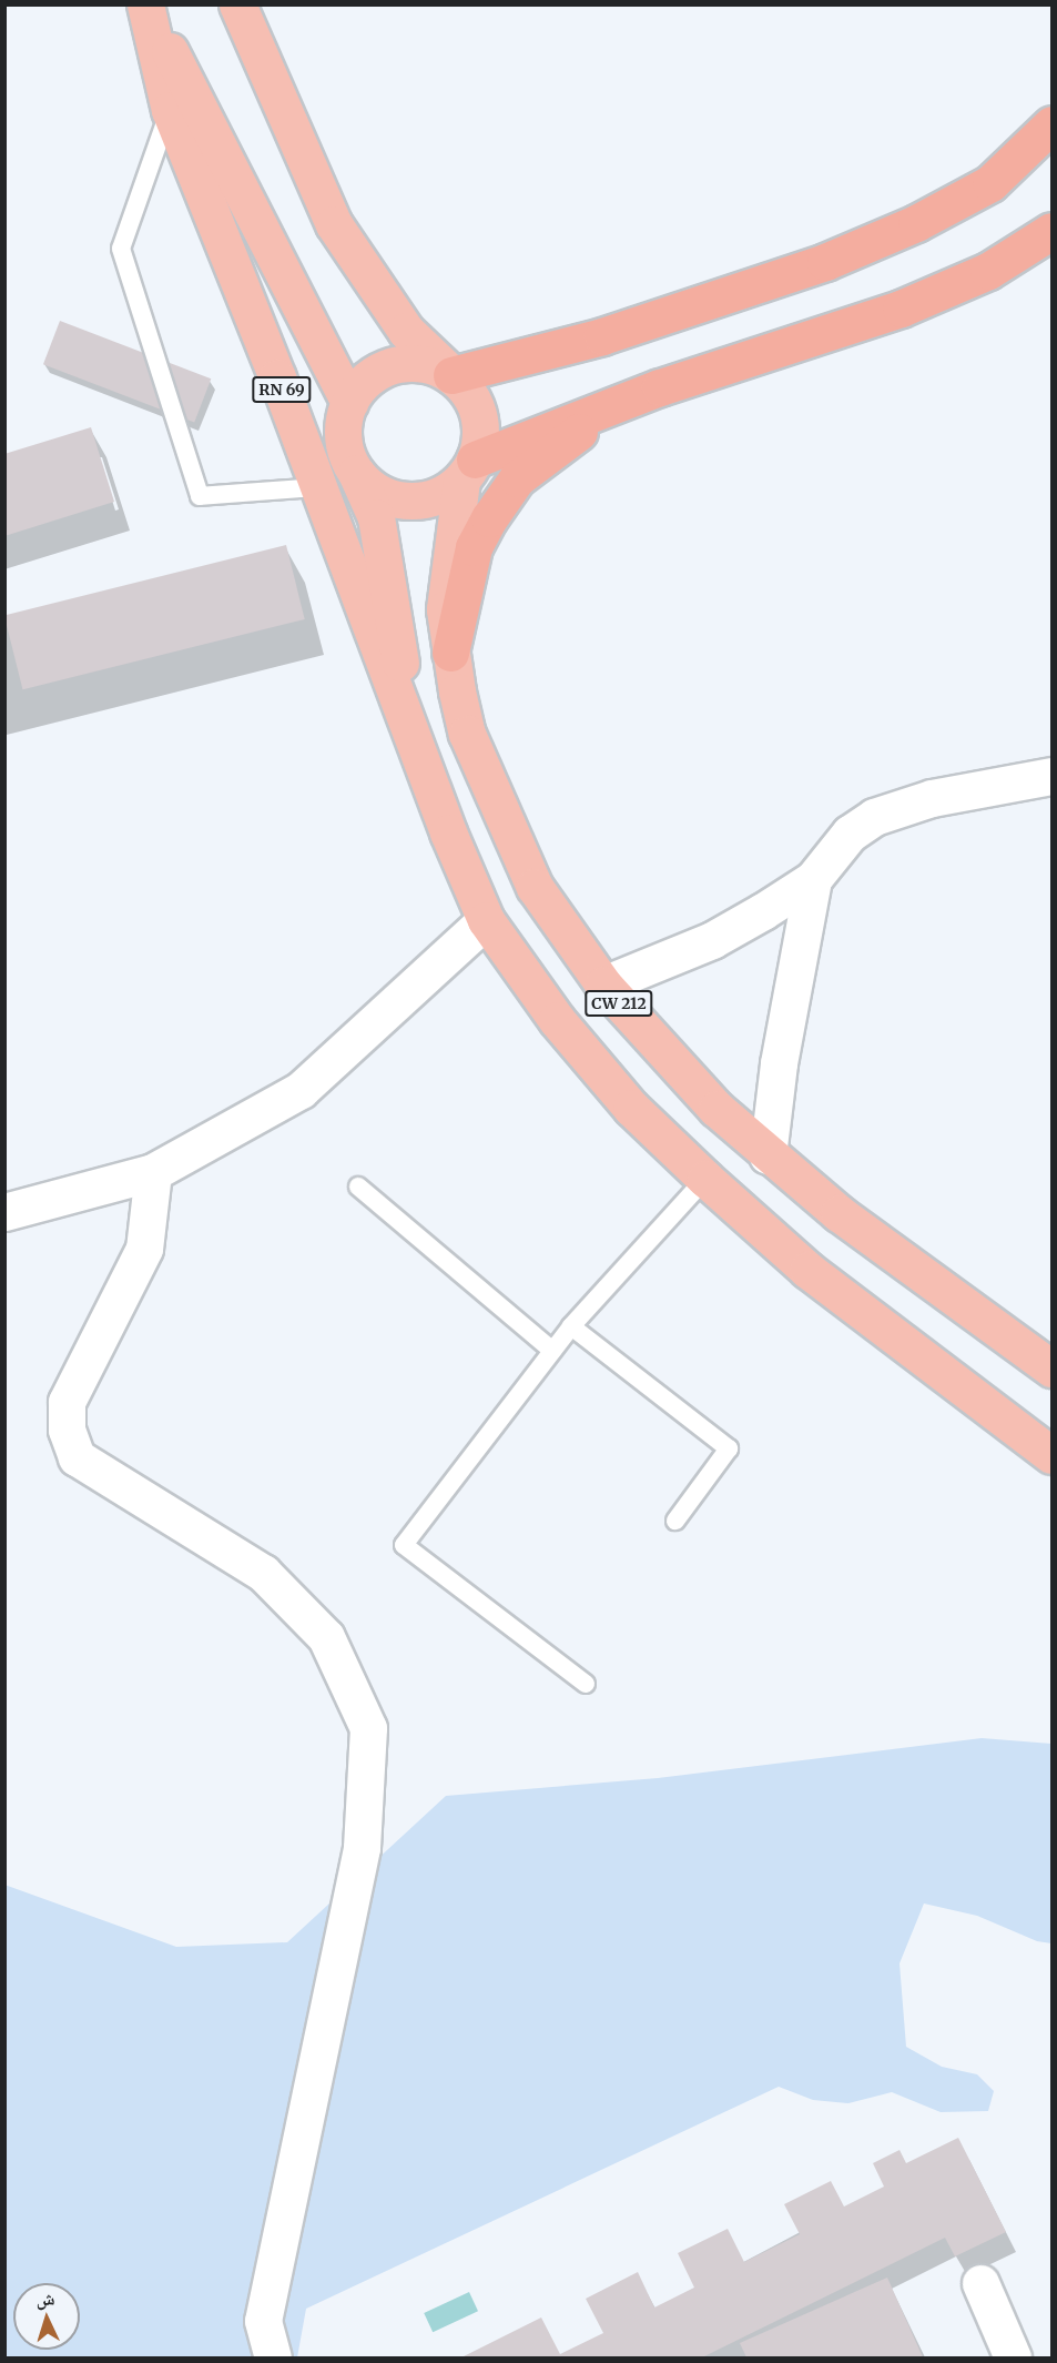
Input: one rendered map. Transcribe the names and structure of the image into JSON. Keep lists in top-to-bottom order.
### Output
{
  "streets": {
    "highway": ["RN 69", "CW 212"]
  },
  "crossings": [
    ["RN 69", "CW 212"]
  ],
  "north": "top"
}
